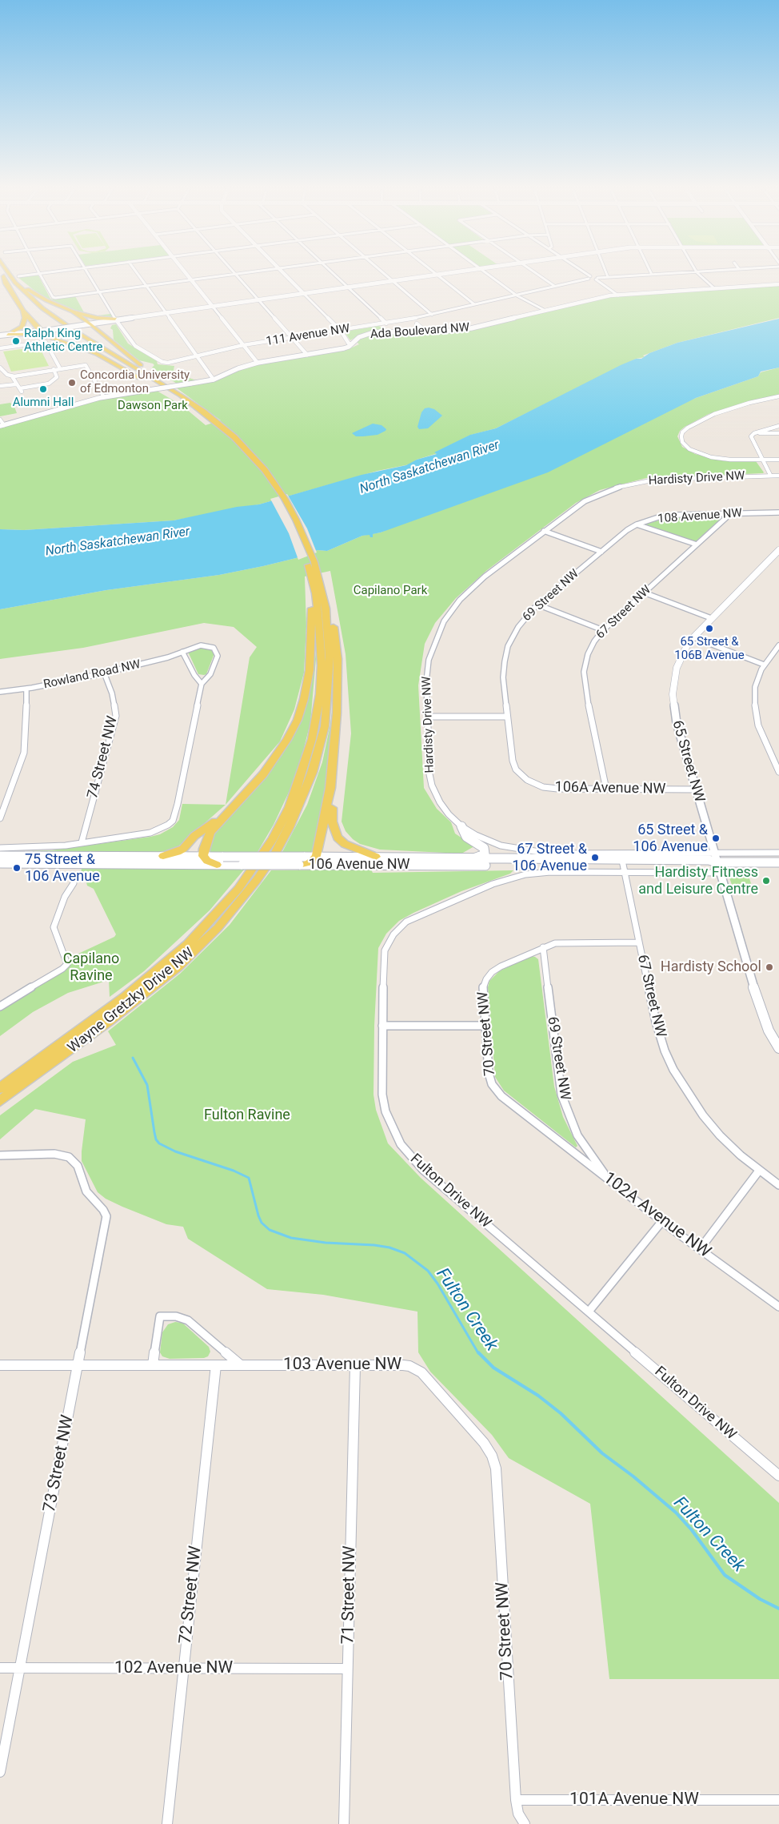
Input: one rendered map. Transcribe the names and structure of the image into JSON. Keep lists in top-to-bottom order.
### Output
{
  "streets": {
    "main road": ["106 Avenue NW", "Wayne Gretzky Drive NW"],
    "street": [
      "Ada Boulevard NW",
      "111 Avenue NW",
      "Hardisty Drive NW",
      "108 Avenue NW",
      "69 Street NW",
      "67 Street NW",
      "Rowland Road NW",
      "74 Street NW",
      "65 Street NW",
      "106A Avenue NW",
      "70 Street NW",
      "Fulton Drive NW",
      "102A Avenue NW",
      "103 Avenue NW",
      "73 Street NW",
      "72 Street NW",
      "71 Street NW",
      "102 Avenue NW",
      "101A Avenue NW"
    ]
  },
  "crossings": [
    ["Hardisty Drive NW", "67 Street NW"],
    ["Hardisty Drive NW", "65 Street NW"],
    ["Hardisty Drive NW", "106 Avenue NW"],
    ["Hardisty Drive NW", "Fulton Drive NW"],
    ["108 Avenue NW", "69 Street NW"],
    ["108 Avenue NW", "67 Street NW"],
    ["69 Street NW", "106A Avenue NW"],
    ["69 Street NW", "70 Street NW"],
    ["69 Street NW", "102A Avenue NW"],
    ["67 Street NW", "106A Avenue NW"],
    ["67 Street NW", "106 Avenue NW"],
    ["67 Street NW", "Fulton Drive NW"],
    ["Rowland Road NW", "74 Street NW"],
    ["65 Street NW", "106A Avenue NW"],
    ["65 Street NW", "106 Avenue NW"],
    ["106 Avenue NW", "Fulton Drive NW"],
    ["70 Street NW", "102A Avenue NW"],
    ["70 Street NW", "103 Avenue NW"],
    ["70 Street NW", "101A Avenue NW"],
    ["103 Avenue NW", "73 Street NW"],
    ["103 Avenue NW", "72 Street NW"],
    ["103 Avenue NW", "71 Street NW"],
    ["73 Street NW", "102 Avenue NW"],
    ["72 Street NW", "102 Avenue NW"],
    ["71 Street NW", "102 Avenue NW"]
  ],
  "water": ["North Saskatchewan River", "Fulton Creek"],
  "parks": [
    "Dawson Park",
    "Capilano Park",
    "Capilano Ravine",
    "Fulton Ravine"
  ],
  "places": [
    "Ralph King Athletic Centre",
    "Concordia University of Edmonton",
    "Alumni Hall",
    "65 Street & 106B Avenue",
    "65 Street & 106 Avenue",
    "67 Street & 106 Avenue",
    "75 Street & 106 Avenue",
    "Hardisty Fitness and Leisure Centre",
    "Hardisty School"
  ]
}
